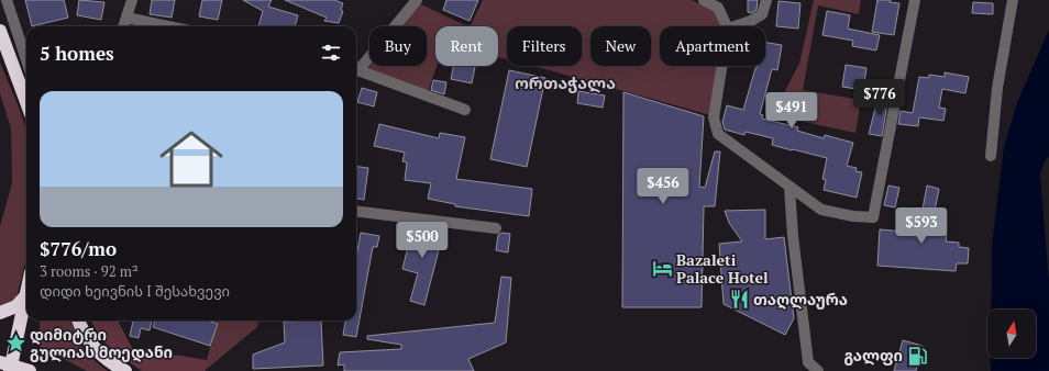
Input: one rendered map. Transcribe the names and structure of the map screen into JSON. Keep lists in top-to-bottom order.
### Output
{
  "districts": ["ორთაჭალა"],
  "places": {
    "hotel": ["Bazaleti Palace Hotel"],
    "restaurant": ["თაღლაურა"],
    "place": ["დიმიტრი გულიას მოედანი"],
    "fuel station": ["გალფი"]
  },
  "north": "top",
  "page": {
    "chip": [
      "Buy",
      "Rent",
      "Filters",
      "New",
      "Apartment"
    ],
    "heading": "5 homes",
    "price": [
      "$776",
      "$491",
      "$456",
      "$593",
      "$500"
    ],
    "list": [
      {
        "name": "$776/mo",
        "note": "3 rooms · 92 m² · დიდი ხეივნის I შესახვევი"
      }
    ]
  }
}
